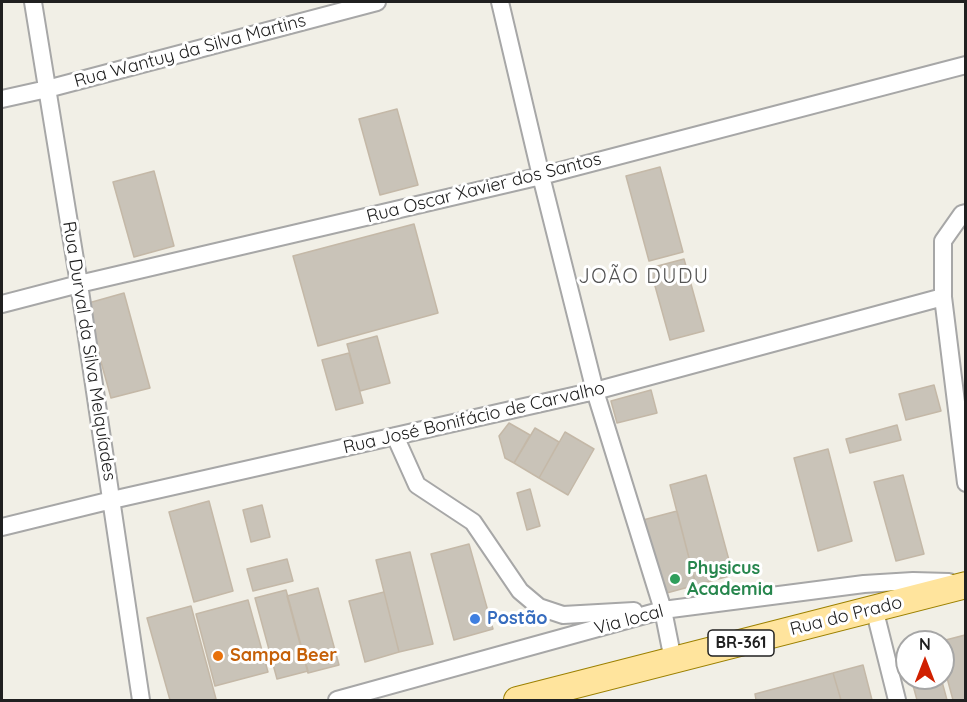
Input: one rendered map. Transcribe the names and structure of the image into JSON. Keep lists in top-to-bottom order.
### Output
{
  "streets": {
    "main road": ["Rua do Prado", "BR-361"],
    "street": [
      "Rua Wantuy da Silva Martins",
      "Rua Oscar Xavier dos Santos",
      "Rua Durval da Silva Melquíades",
      "Rua José Bonifácio de Carvalho",
      "Via local"
    ]
  },
  "crossings": [
    ["Rua Wantuy da Silva Martins", "Rua Durval da Silva Melquíades"],
    ["Rua Oscar Xavier dos Santos", "Rua Durval da Silva Melquíades"],
    ["Rua Durval da Silva Melquíades", "Rua José Bonifácio de Carvalho"],
    ["Rua do Prado", "Via local"]
  ],
  "districts": ["JOÃO DUDU"],
  "places": ["Physicus Academia", "Postão", "Sampa Beer"],
  "north": "top"
}
